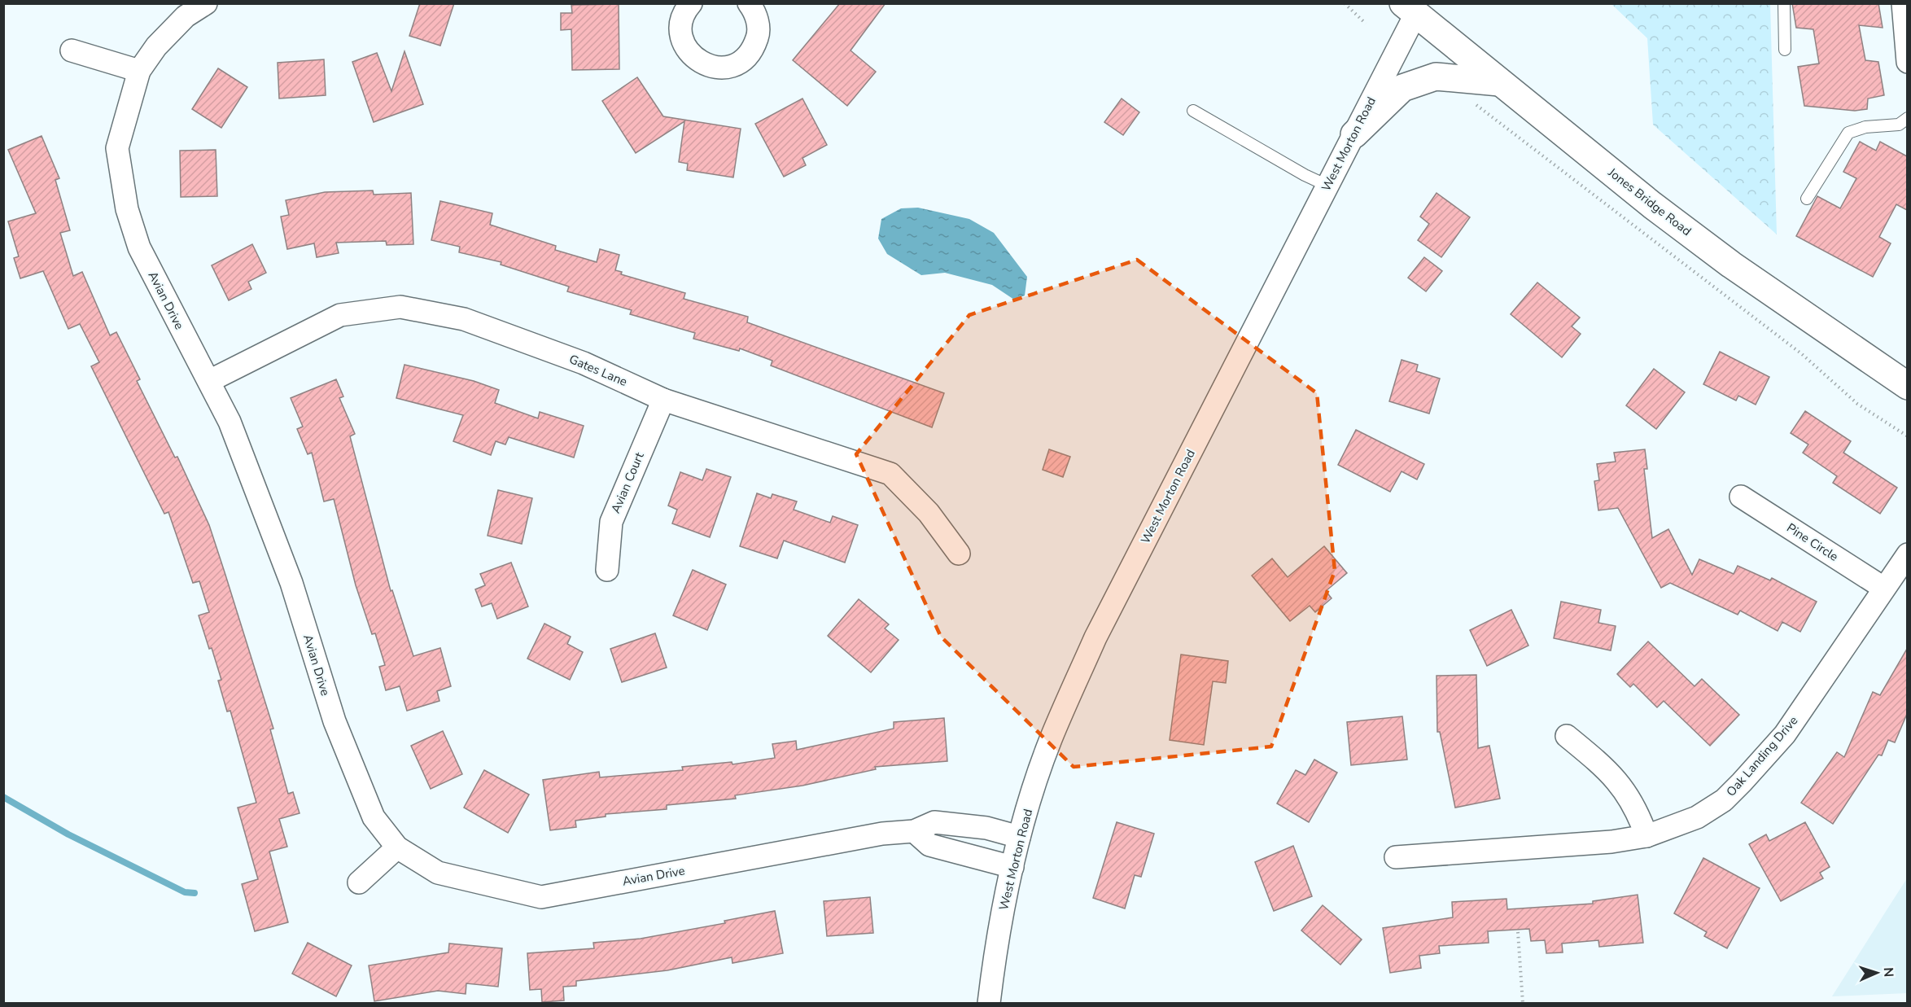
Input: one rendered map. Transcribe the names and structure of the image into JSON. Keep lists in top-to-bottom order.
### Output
{
  "streets": {
    "main road": ["Jones Bridge Road"],
    "street": [
      "West Morton Road",
      "Avian Drive",
      "Gates Lane",
      "Avian Court",
      "Pine Circle",
      "Oak Landing Drive"
    ]
  },
  "crossings": [
    ["West Morton Road", "Jones Bridge Road"],
    ["West Morton Road", "Avian Drive"],
    ["Avian Drive", "Gates Lane"],
    ["Gates Lane", "Avian Court"],
    ["Pine Circle", "Oak Landing Drive"]
  ],
  "north": "right"
}
